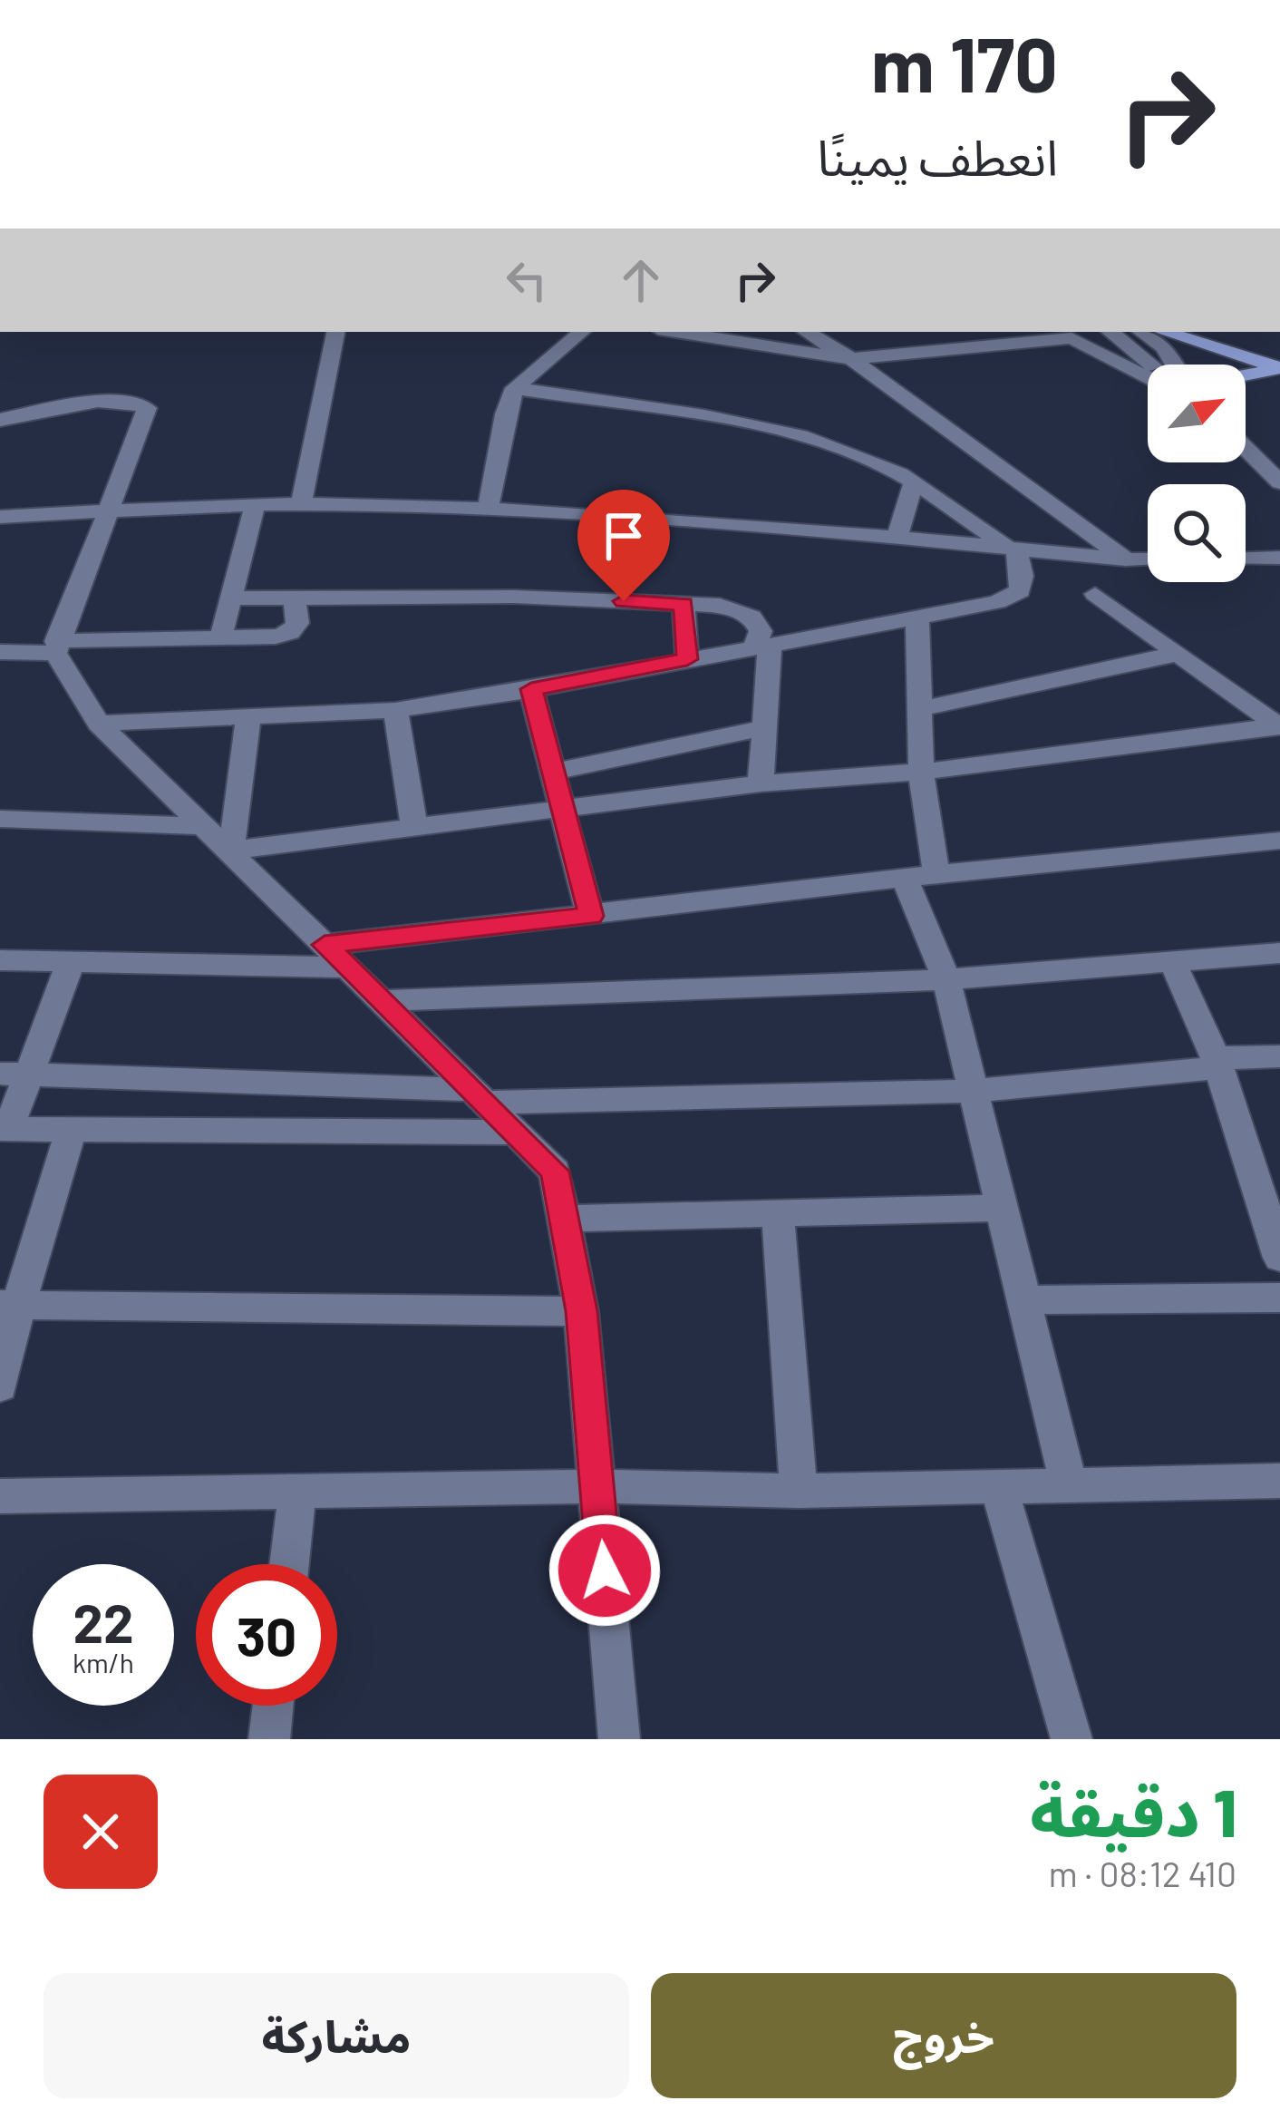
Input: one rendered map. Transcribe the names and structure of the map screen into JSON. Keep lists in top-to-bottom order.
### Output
{
  "north": "top right",
  "page": {
    "turn": ["170 m", "انعطف يمينًا"],
    "speed": "22 km/h",
    "limit": "30",
    "heading": ["1 دقيقة", "410 m · 08:12"],
    "buttons": ["خروج", "مشاركة"]
  }
}
